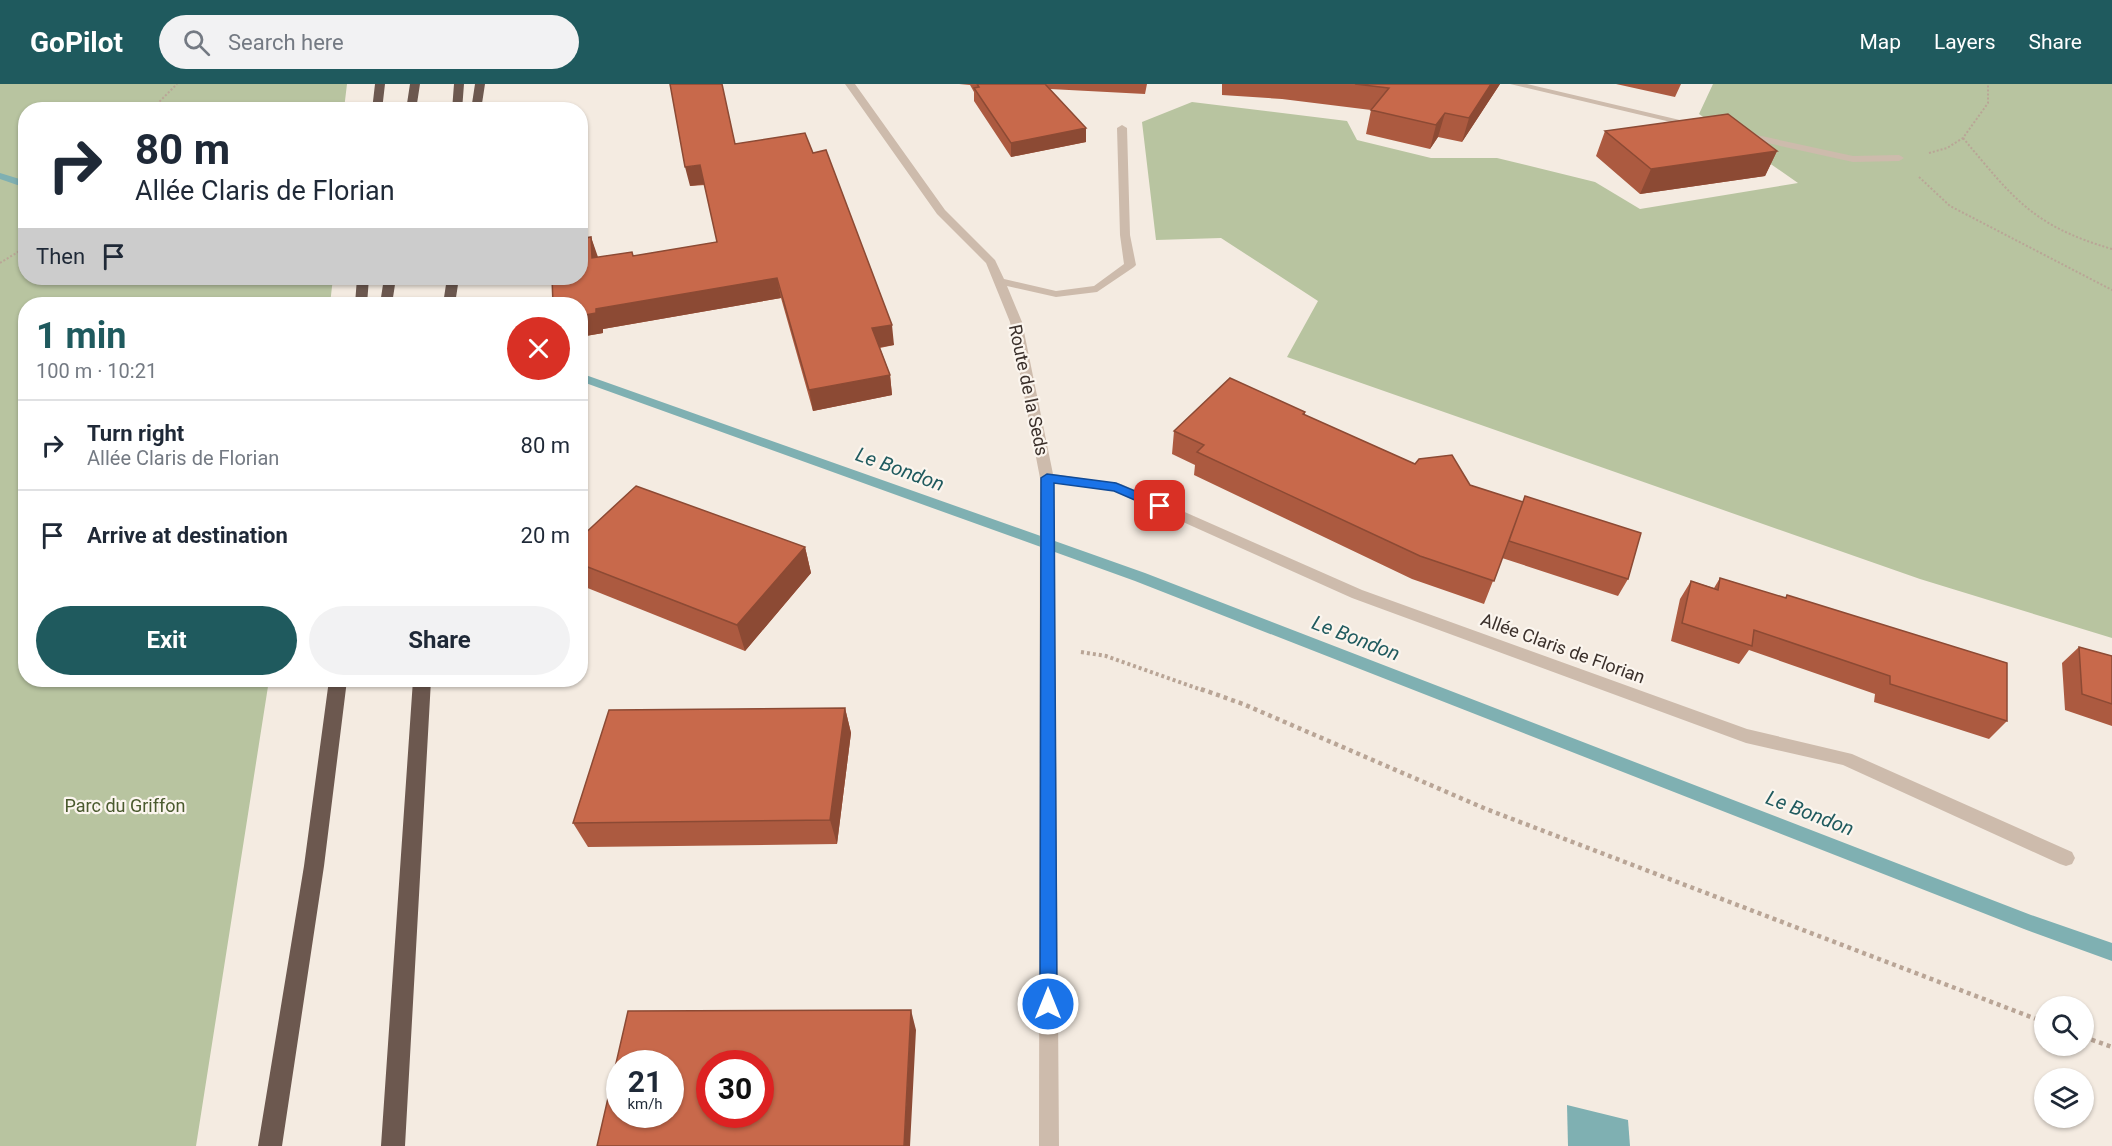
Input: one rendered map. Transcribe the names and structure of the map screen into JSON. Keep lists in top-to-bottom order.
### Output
{
  "streets": {
    "street": ["Route de la Seds", "Allée Claris de Florian"]
  },
  "crossings": [
    ["Route de la Seds", "Allée Claris de Florian"]
  ],
  "water": ["Le Bondon"],
  "parks": ["Parc du Griffon"],
  "page": {
    "header": "GoPilot",
    "search": "Search here",
    "nav": ["Map", "Layers", "Share"],
    "turn": ["80 m", "Allée Claris de Florian"],
    "then": "Then",
    "heading": ["1 min", "100 m · 10:21"],
    "list": [
      {
        "name": "Turn right",
        "note": "Allée Claris de Florian",
        "value": "80 m"
      },
      {
        "name": "Arrive at destination",
        "value": "20 m"
      }
    ],
    "buttons": ["Exit", "Share"],
    "speed": "21 km/h",
    "limit": "30"
  }
}
